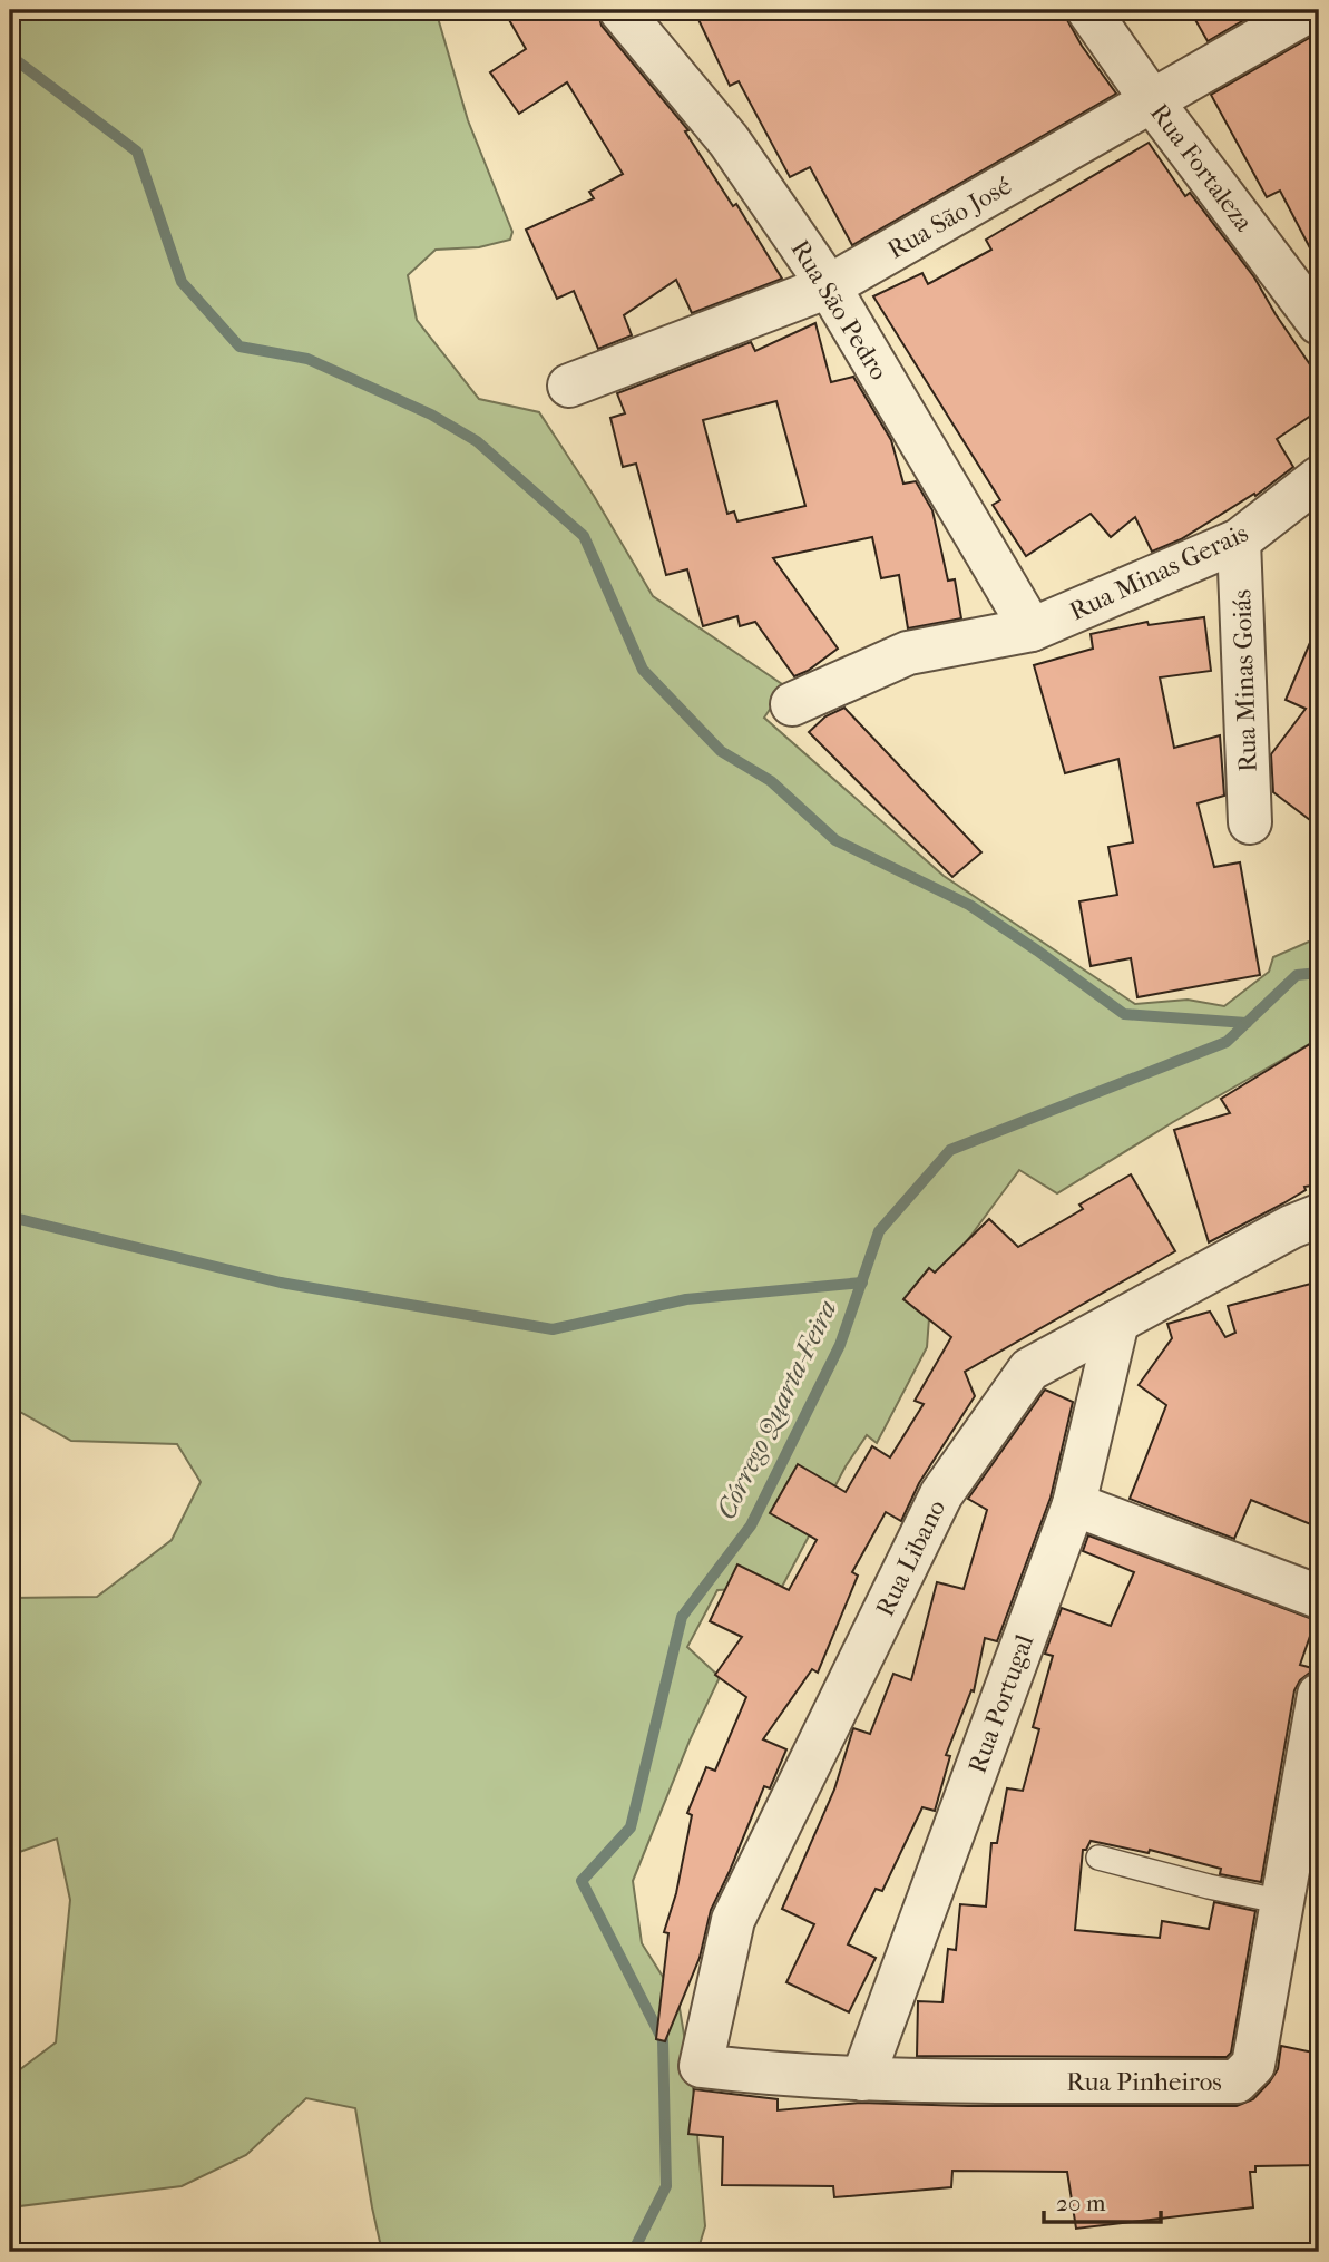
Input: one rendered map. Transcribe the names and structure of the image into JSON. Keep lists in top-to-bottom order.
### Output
{
  "streets": {
    "street": [
      "Rua Fortaleza",
      "Rua São José",
      "Rua São Pedro",
      "Rua Minas Gerais",
      "Rua Minas Goiás",
      "Rua Libano",
      "Rua Portugal",
      "Rua Pinheiros"
    ]
  },
  "crossings": [
    ["Rua Fortaleza", "Rua São José"],
    ["Rua São José", "Rua São Pedro"],
    ["Rua São Pedro", "Rua Minas Gerais"],
    ["Rua Minas Gerais", "Rua Minas Goiás"],
    ["Rua Libano", "Rua Portugal"],
    ["Rua Libano", "Rua Pinheiros"],
    ["Rua Portugal", "Rua Pinheiros"]
  ],
  "water": ["Córrego Quarta-Feira"],
  "scale_bar": "20 m"
}
